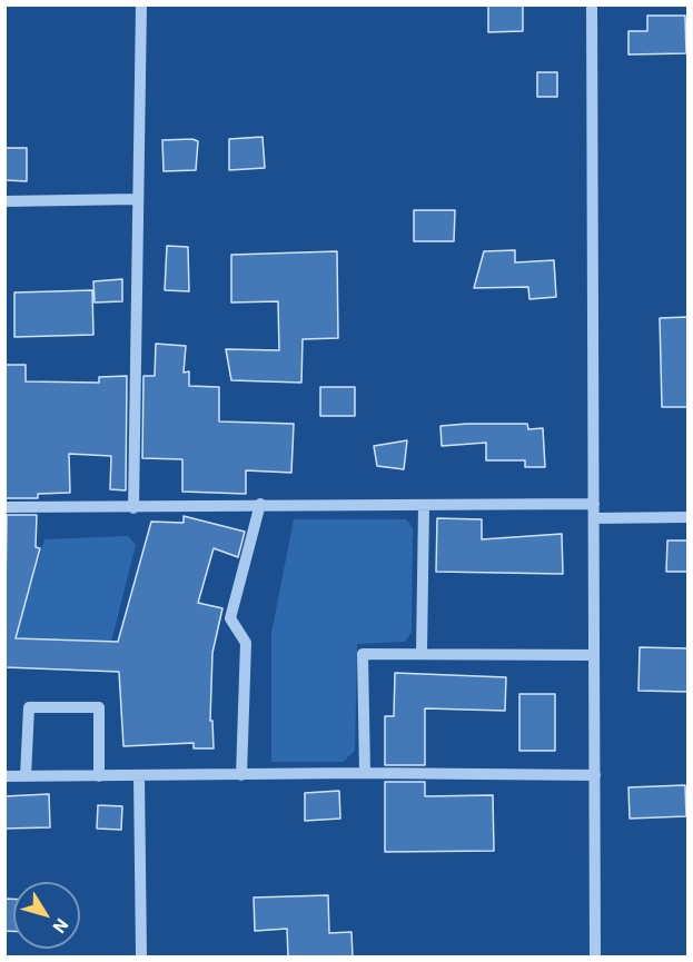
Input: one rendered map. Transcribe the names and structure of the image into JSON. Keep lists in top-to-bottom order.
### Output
{
  "north": "bottom right"
}
